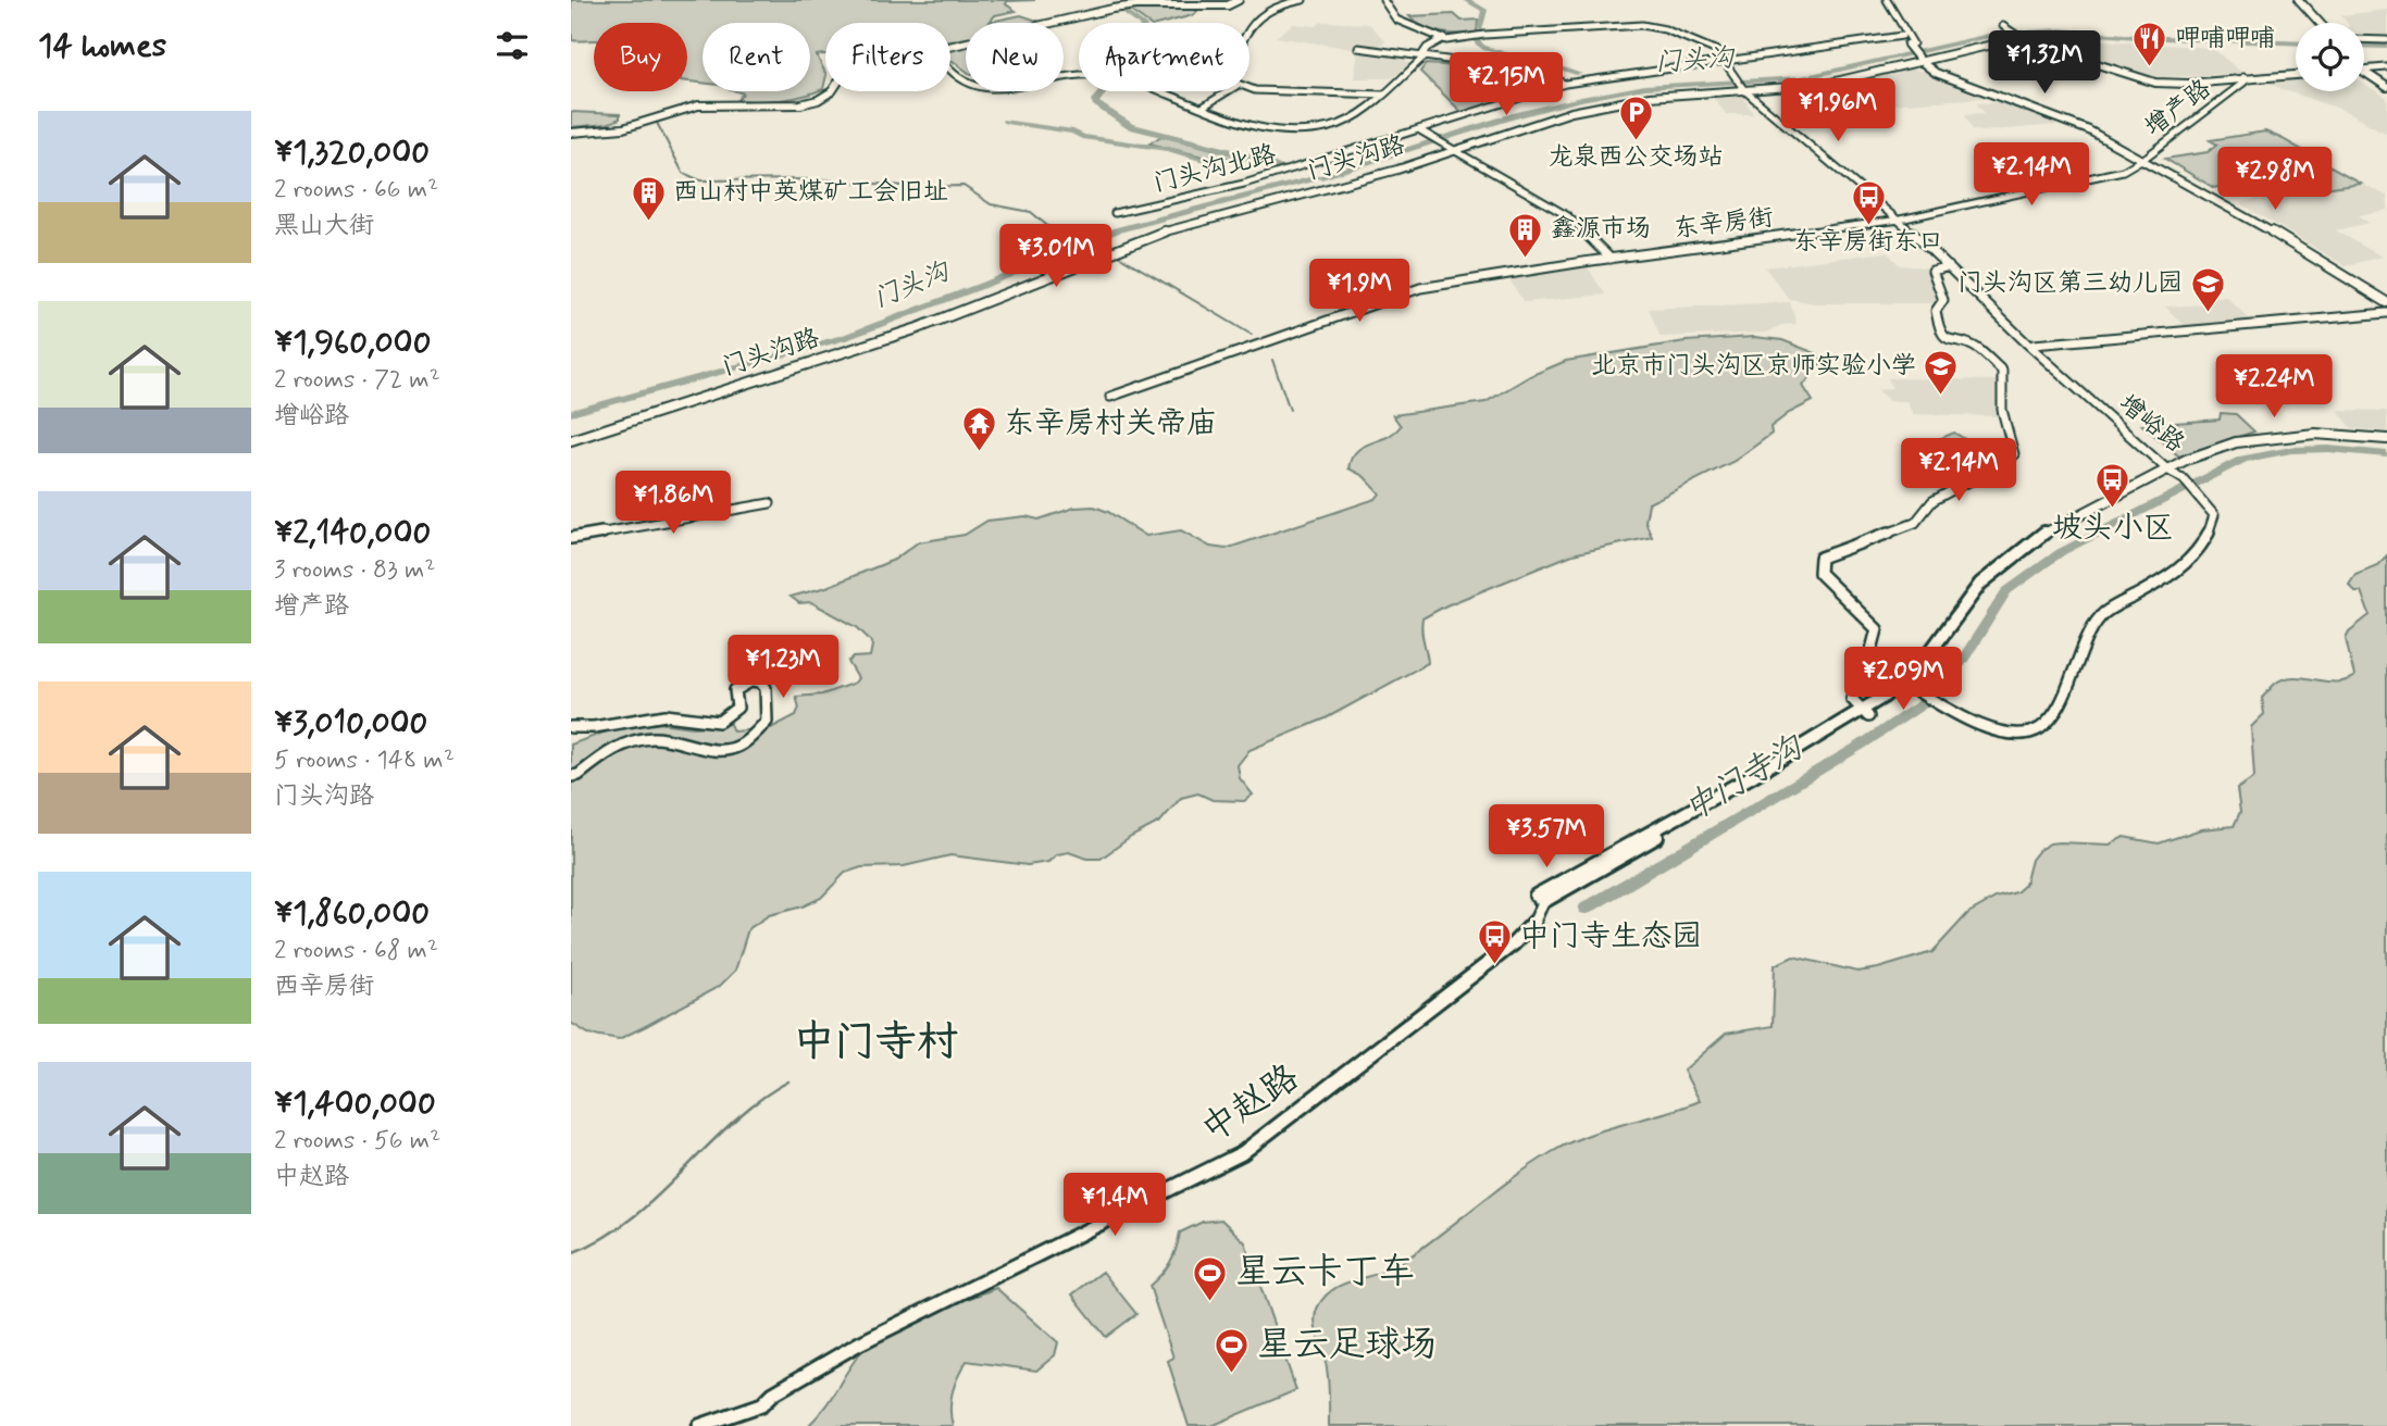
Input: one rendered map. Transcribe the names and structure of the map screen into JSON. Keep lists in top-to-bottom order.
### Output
{
  "streets": {
    "main road": ["门头沟路"],
    "street": [
      "增产路",
      "门头沟北路",
      "东辛房街",
      "增峪路",
      "中赵路"
    ]
  },
  "crossings": [
    ["增产路", "门头沟路"],
    ["增产路", "东辛房街"],
    ["增产路", "增峪路"],
    ["门头沟路", "增峪路"],
    ["门头沟北路", "增峪路"],
    ["东辛房街", "增峪路"]
  ],
  "districts": ["中门寺村"],
  "water": ["门头沟", "中门寺沟"],
  "places": {
    "restaurant": ["呷哺呷哺"],
    "parking": ["龙泉西公交场站"],
    "building": ["西山村中英煤矿工会旧址", "鑫源市场"],
    "bus stop": ["东辛房街东口", "坡头小区", "中门寺生态园"],
    "school or university": ["门头沟区第三幼儿园", "北京市门头沟区京师实验小学"],
    "temple": ["东辛房村关帝庙"],
    "sports": ["星云卡丁车", "星云足球场"]
  },
  "page": {
    "heading": "14 homes",
    "chip": [
      "Buy",
      "Rent",
      "Filters",
      "New",
      "Apartment"
    ],
    "price": [
      "¥1.32M",
      "¥2.15M",
      "¥1.96M",
      "¥2.14M",
      "¥2.98M",
      "¥3.01M",
      "¥1.9M",
      "¥2.24M",
      "¥2.14M",
      "¥1.86M",
      "¥1.23M",
      "¥2.09M",
      "¥3.57M",
      "¥1.4M"
    ],
    "list": [
      {
        "name": "¥1,320,000",
        "note": "2 rooms · 66 m² · 黑山大街"
      },
      {
        "name": "¥1,960,000",
        "note": "2 rooms · 72 m² · 增峪路"
      },
      {
        "name": "¥2,140,000",
        "note": "3 rooms · 83 m² · 增产路"
      },
      {
        "name": "¥3,010,000",
        "note": "5 rooms · 148 m² · 门头沟路"
      },
      {
        "name": "¥1,860,000",
        "note": "2 rooms · 68 m² · 西辛房街"
      },
      {
        "name": "¥1,400,000",
        "note": "2 rooms · 56 m² · 中赵路"
      }
    ]
  }
}
